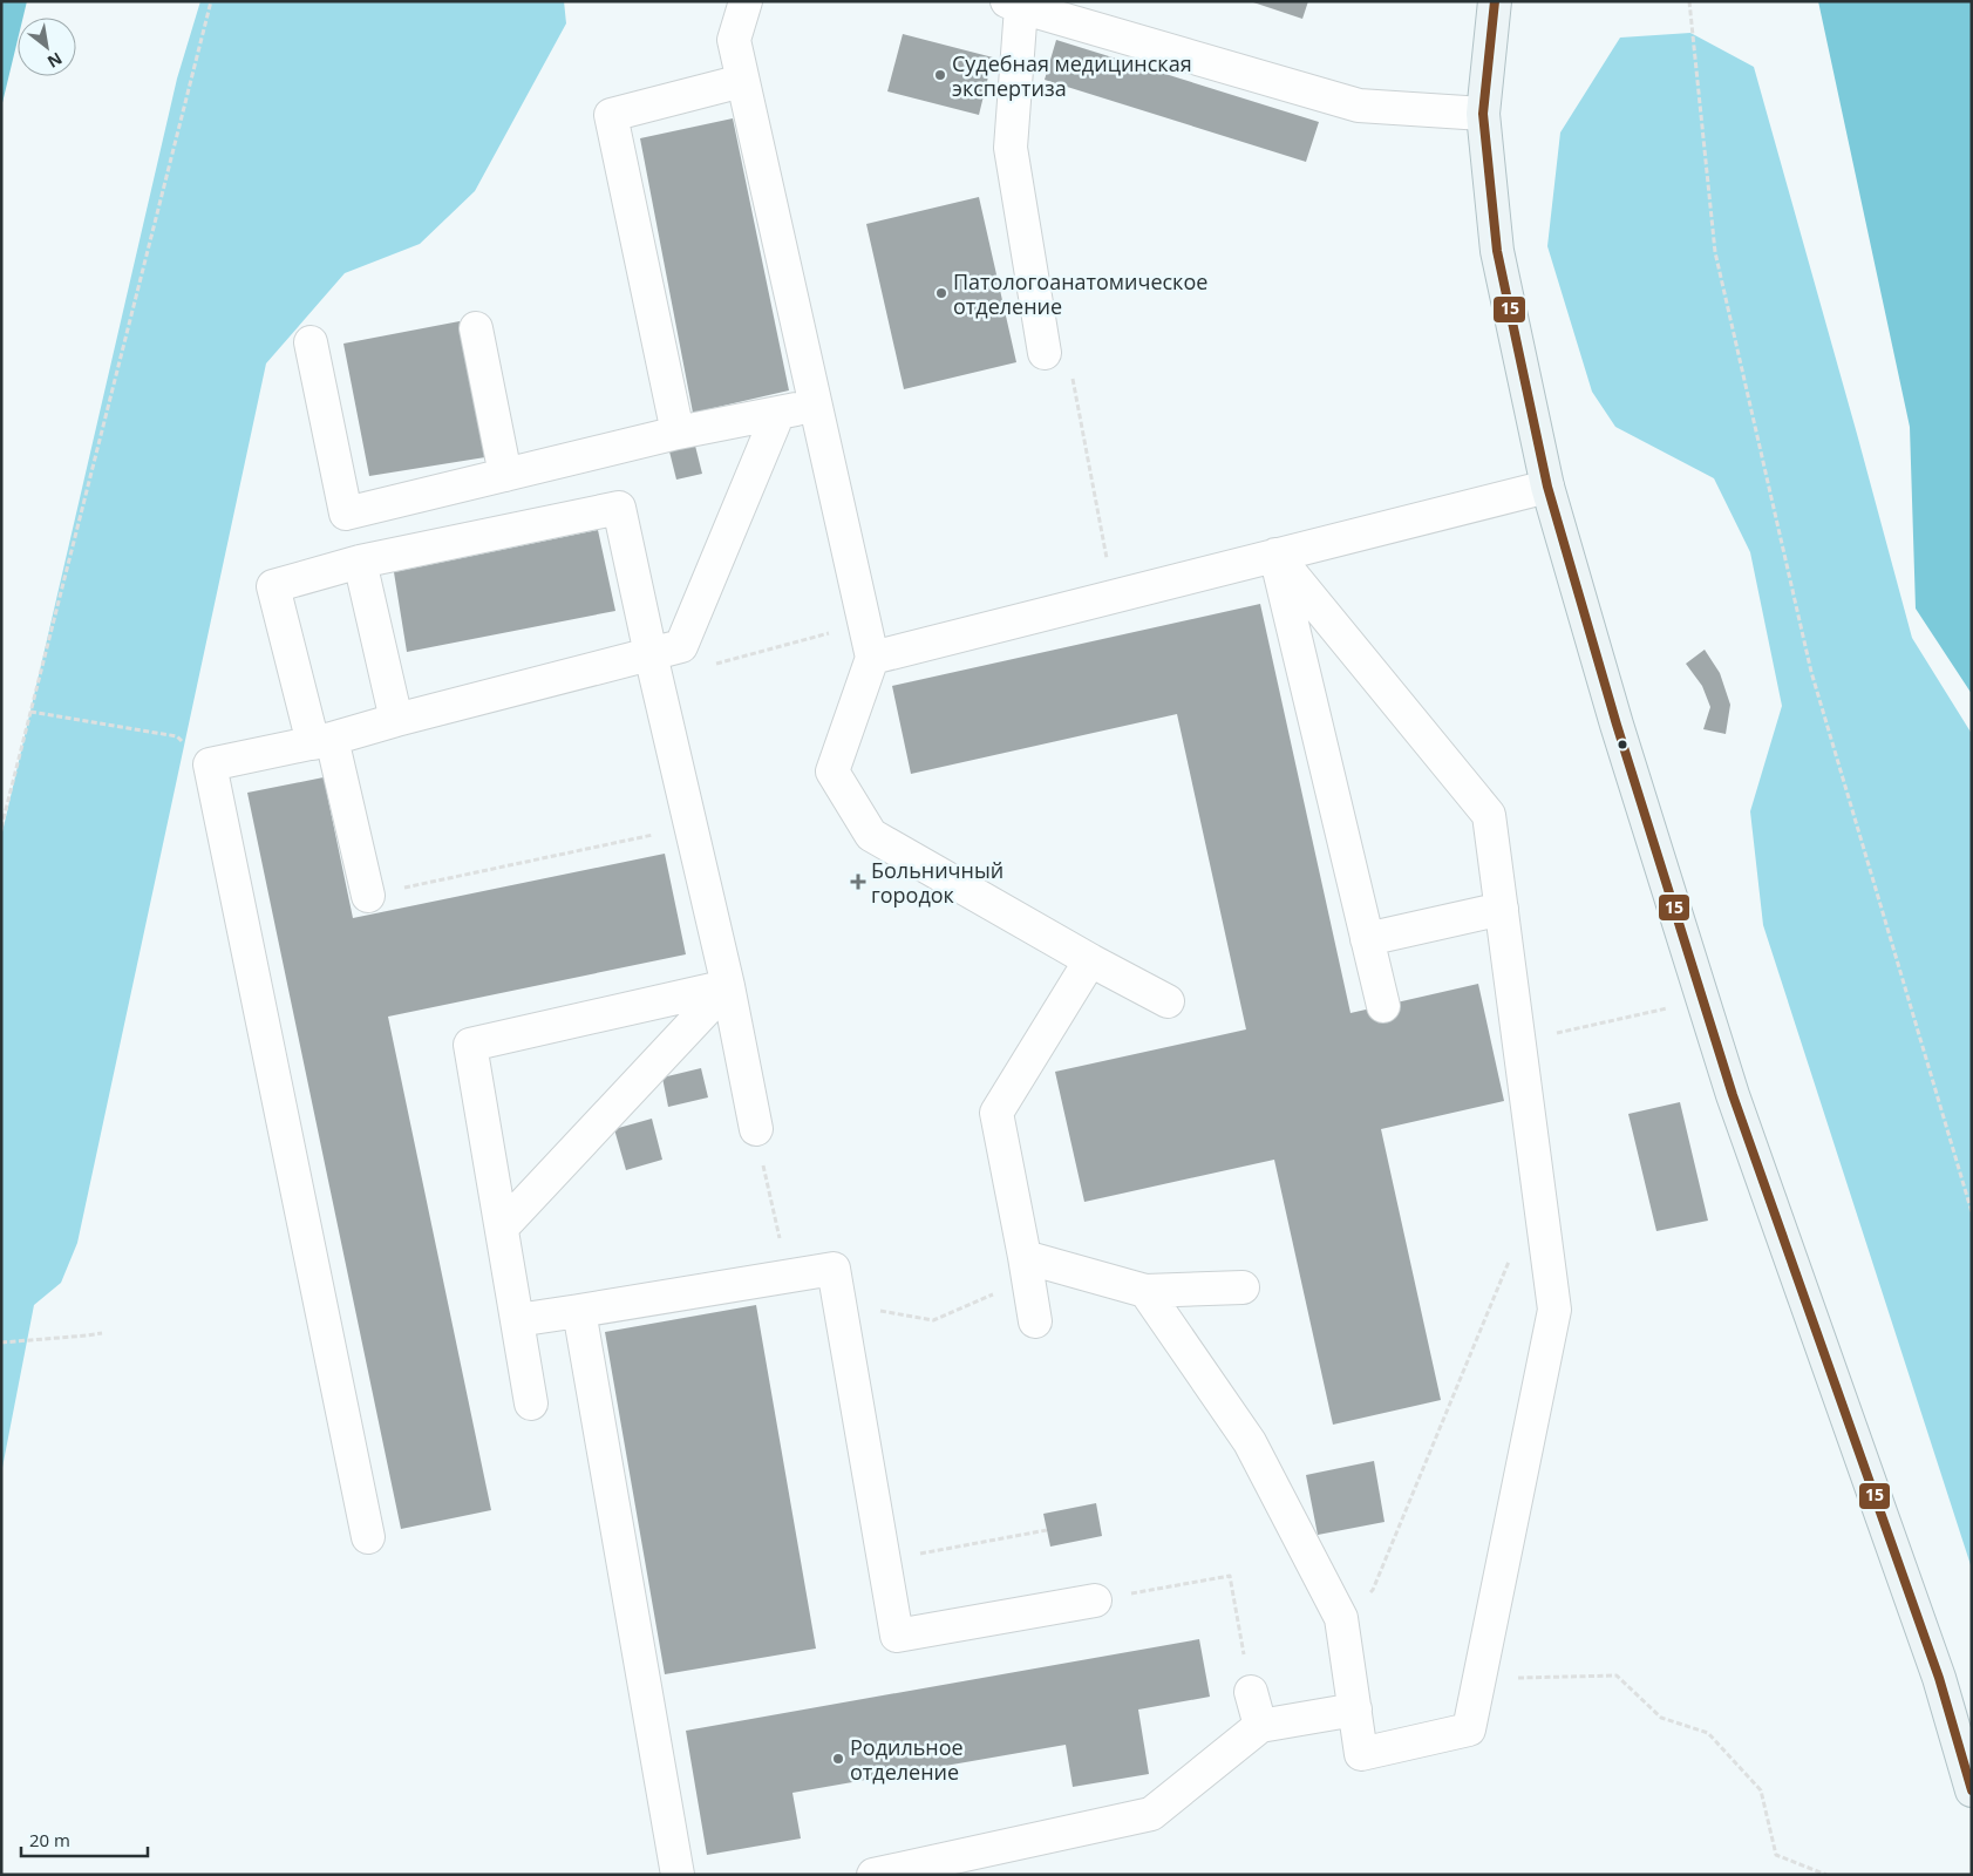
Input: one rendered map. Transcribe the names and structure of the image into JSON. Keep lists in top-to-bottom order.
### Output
{
  "places": {
    "other": ["Судебная медицинская экспертиза", "Патологоанатомическое отделение", "Родильное отделение"],
    "health": ["Больничный городок"]
  },
  "lines": ["transit line 15"],
  "scale_bar": "20 m",
  "north": "bottom right"
}
